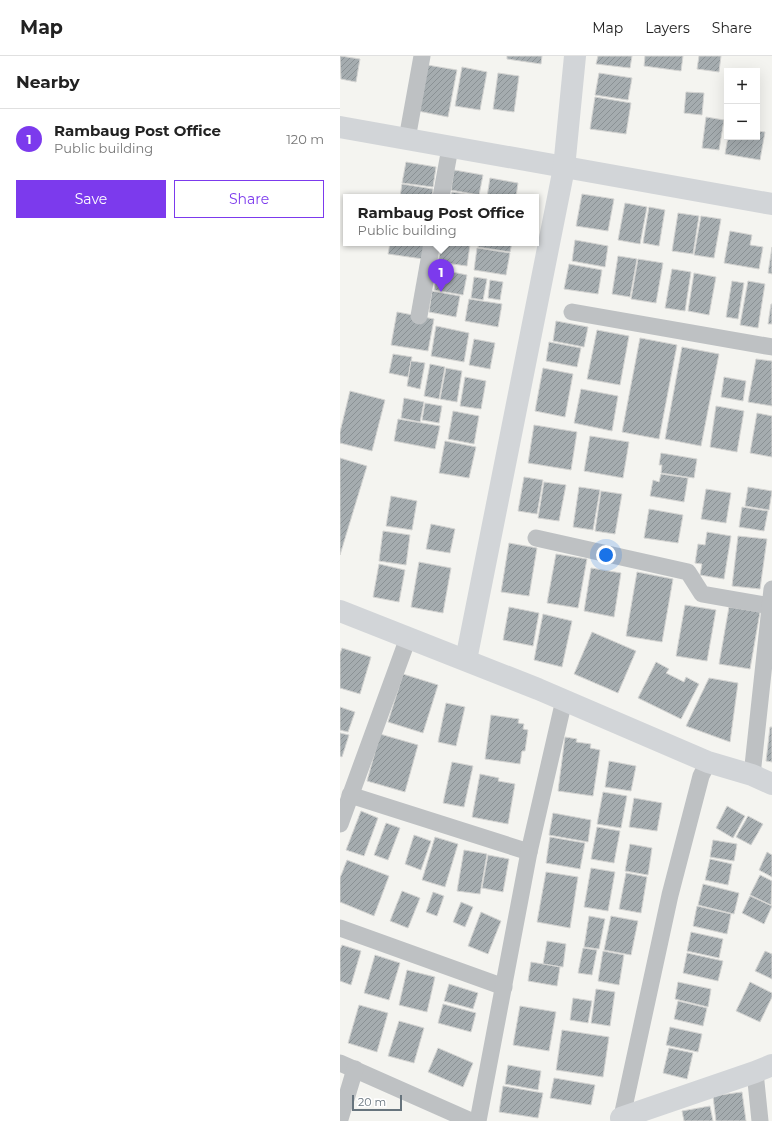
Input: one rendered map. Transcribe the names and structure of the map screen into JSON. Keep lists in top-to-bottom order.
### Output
{
  "scale_bar": "20 m",
  "page": {
    "header": "Map",
    "nav": ["Map", "Layers", "Share"],
    "heading": "Nearby",
    "map_buttons": ["+", "−"],
    "list": [
      {
        "mark": "1",
        "name": "Rambaug Post Office",
        "note": "Public building",
        "value": "120 m"
      }
    ],
    "buttons": ["Save", "Share"],
    "popup": ["Rambaug Post Office", "Public building"],
    "pins": "1",
    "scale": "20 m"
  }
}
